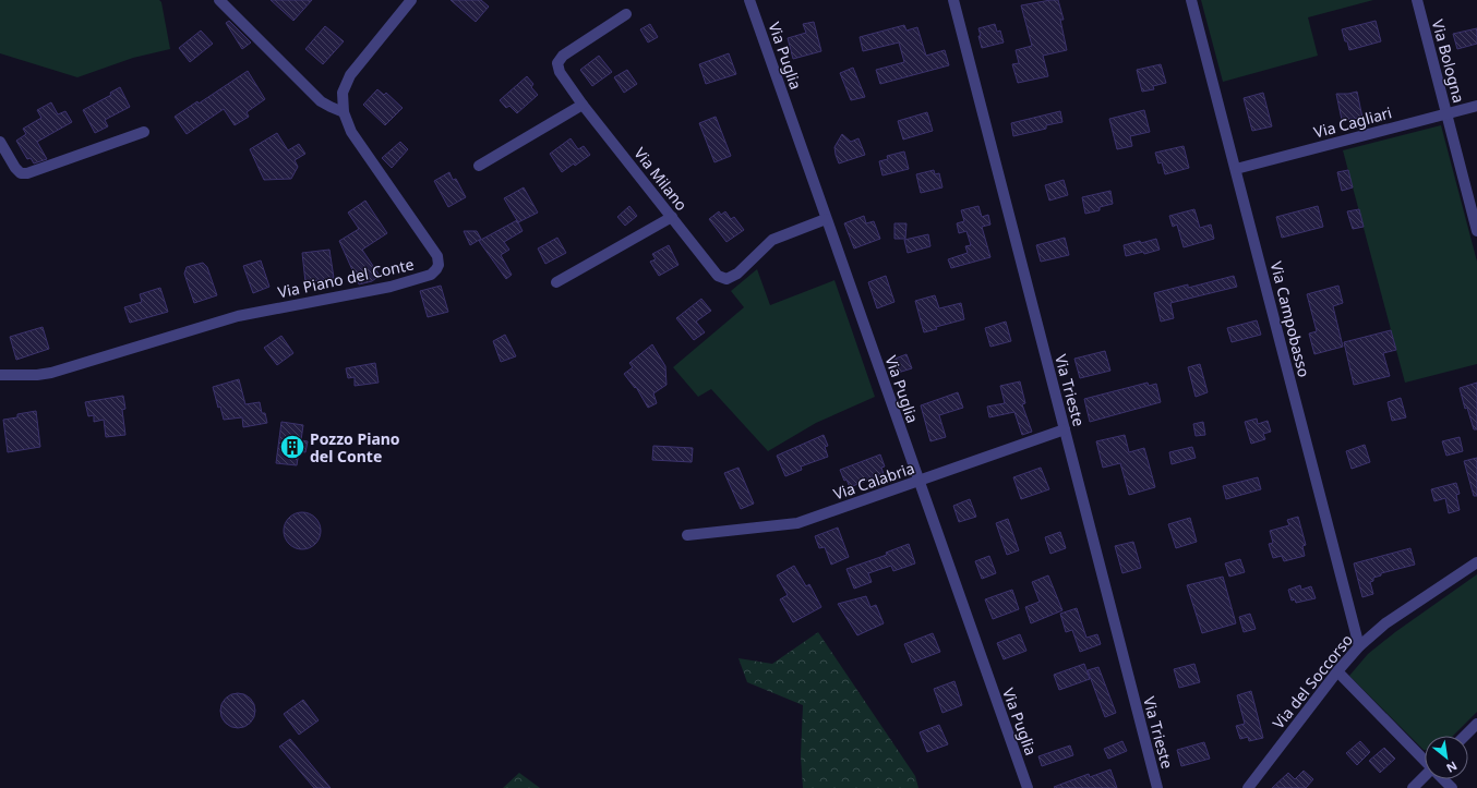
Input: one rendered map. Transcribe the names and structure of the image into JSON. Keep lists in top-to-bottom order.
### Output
{
  "streets": {
    "street": [
      "Via Puglia",
      "Via Bologna",
      "Via Cagliari",
      "Via Milano",
      "Via Piano del Conte",
      "Via Campobasso",
      "Via Trieste",
      "Via Calabria",
      "Via del Soccorso"
    ]
  },
  "crossings": [
    ["Via Puglia", "Via Milano"],
    ["Via Puglia", "Via Calabria"],
    ["Via Bologna", "Via Cagliari"],
    ["Via Cagliari", "Via Campobasso"],
    ["Via Campobasso", "Via del Soccorso"],
    ["Via Trieste", "Via Calabria"]
  ],
  "places": {
    "building": ["Pozzo Piano del Conte"]
  },
  "north": "bottom right"
}
